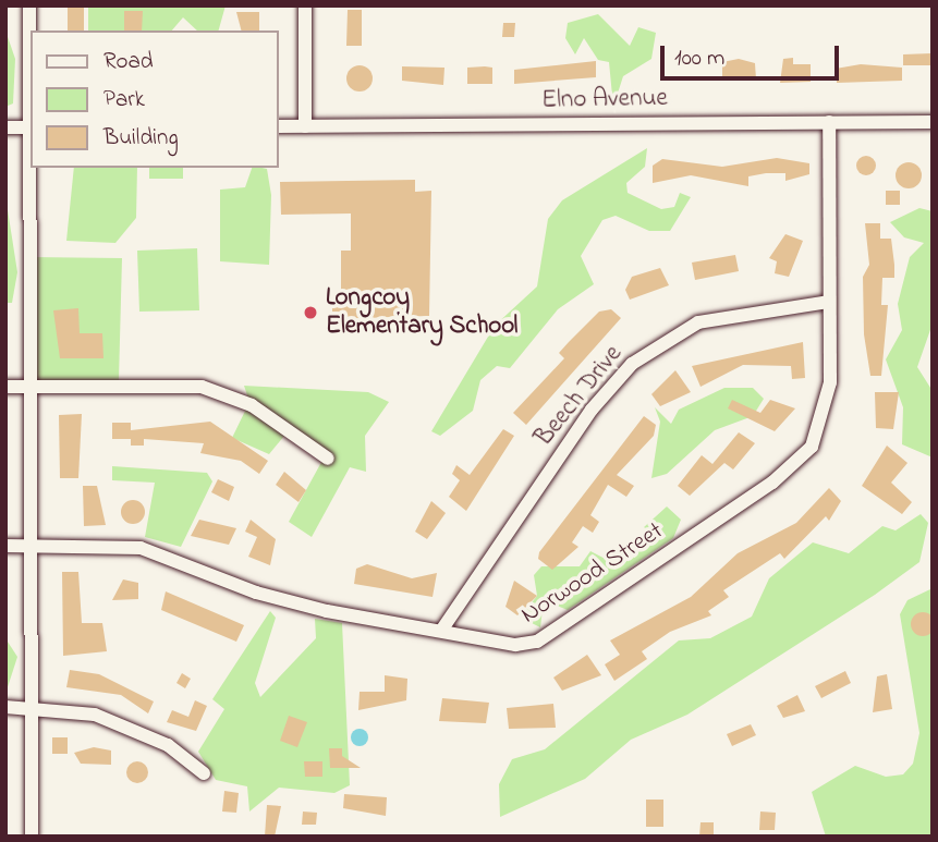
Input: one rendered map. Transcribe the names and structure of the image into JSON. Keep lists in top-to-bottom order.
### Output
{
  "streets": {
    "street": ["Elno Avenue", "Beech Drive", "Norwood Street"]
  },
  "crossings": [
    ["Elno Avenue", "Norwood Street"],
    ["Beech Drive", "Norwood Street"]
  ],
  "places": ["Longcoy Elementary School"],
  "legend": ["Road", "Park", "Building"],
  "scale_bar": "100 m"
}
